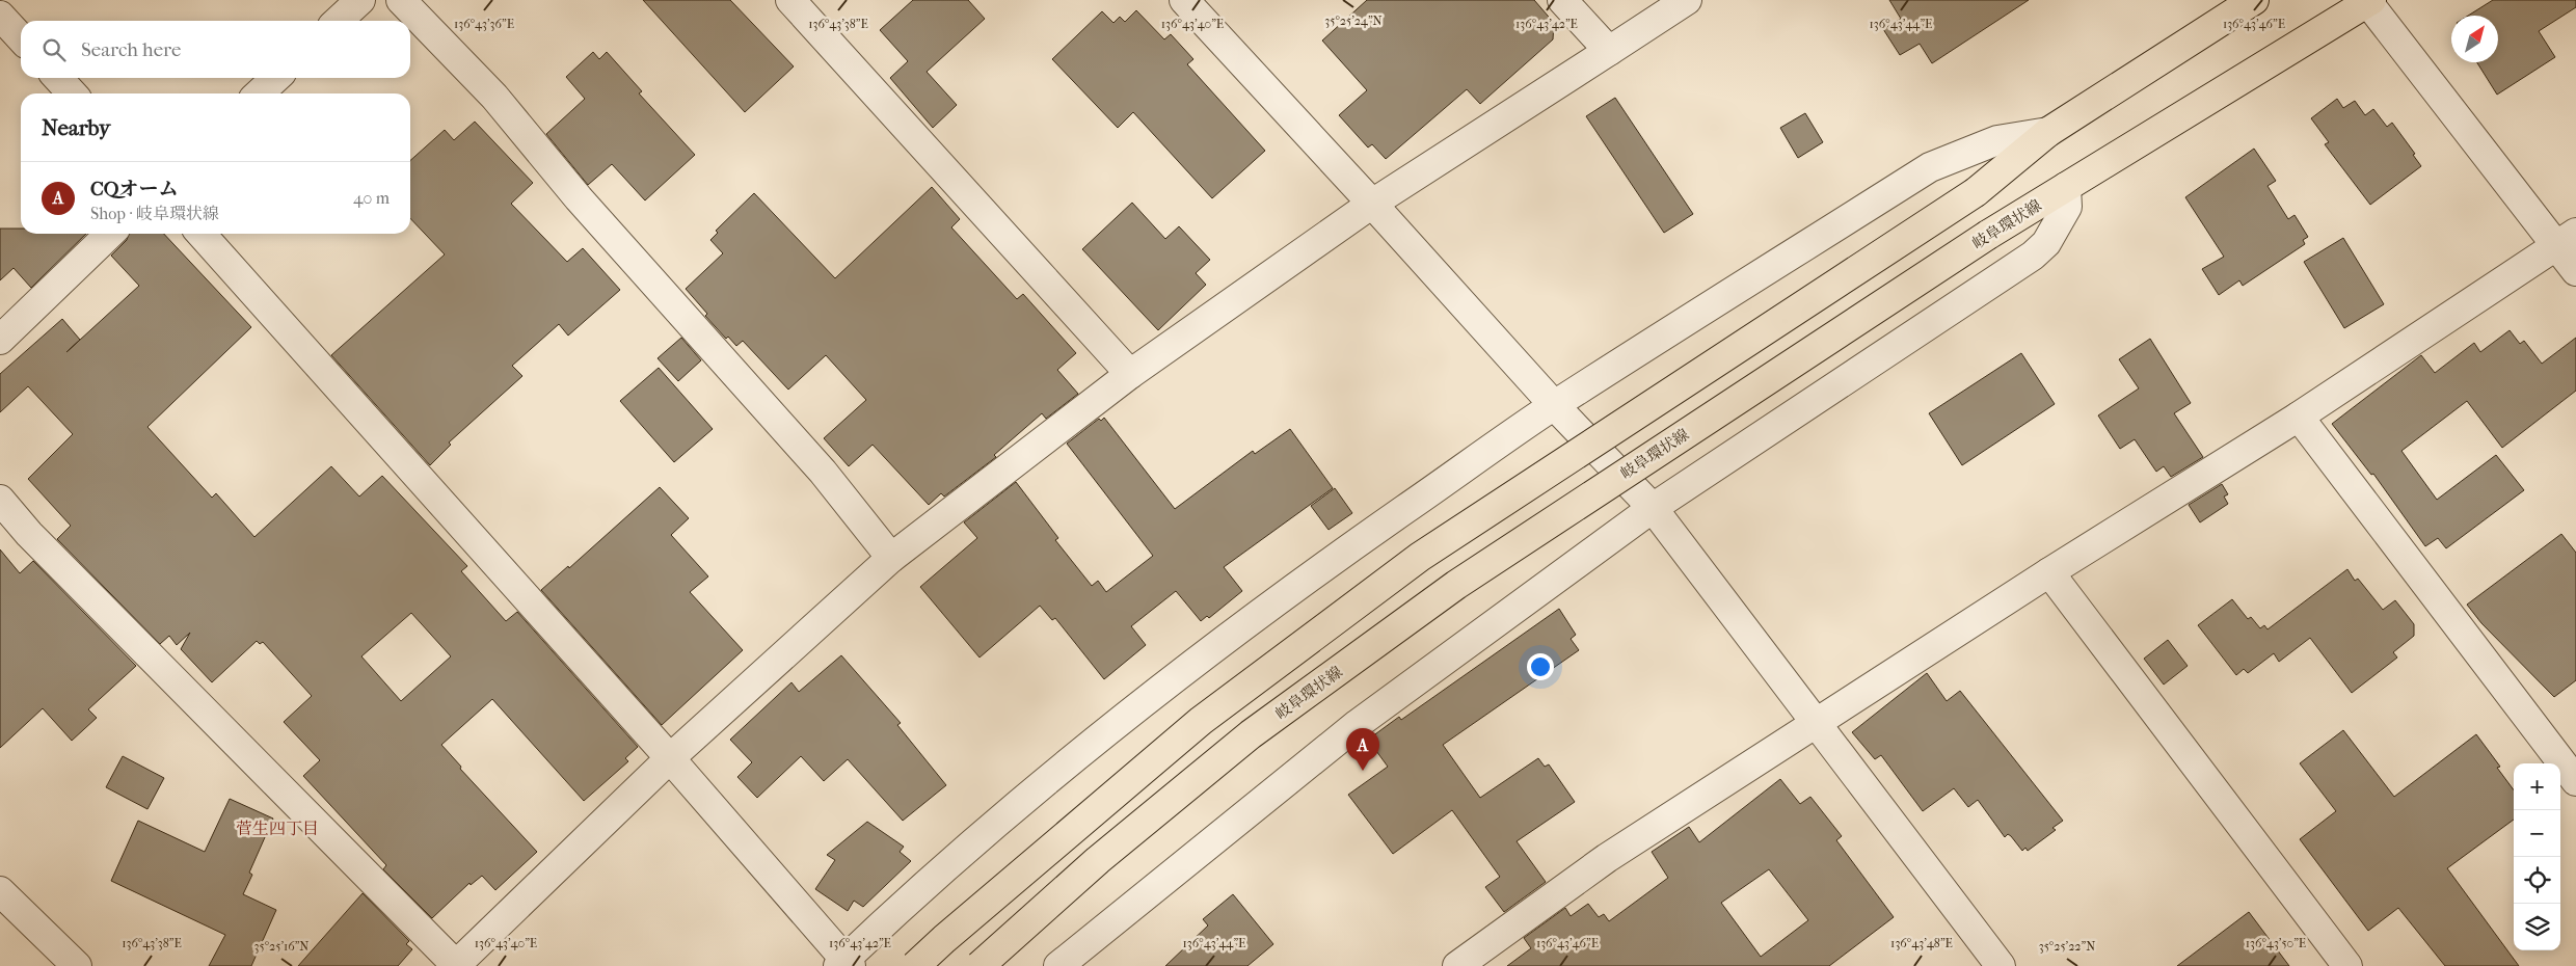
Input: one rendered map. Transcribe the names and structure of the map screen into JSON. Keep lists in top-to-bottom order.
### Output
{
  "streets": {
    "main road": ["岐阜環状線"]
  },
  "districts": ["菅生四丁目"],
  "north": "top right",
  "page": {
    "search": "Search here",
    "heading": "Nearby",
    "list": [
      {
        "mark": "A",
        "name": "CQオーム",
        "note": "Shop · 岐阜環状線",
        "value": "40 m"
      }
    ],
    "pins": "A",
    "map_buttons": ["+", "−"]
  },
  "coordinates": [
    "35°25'24\"N",
    "136°43'36\"E",
    "136°43'38\"E",
    "136°43'40\"E",
    "136°43'42\"E",
    "136°43'44\"E",
    "136°43'46\"E",
    "136°43'48\"E",
    "136°43'50\"E",
    "35°25'16\"N",
    "35°25'22\"N"
  ]
}
